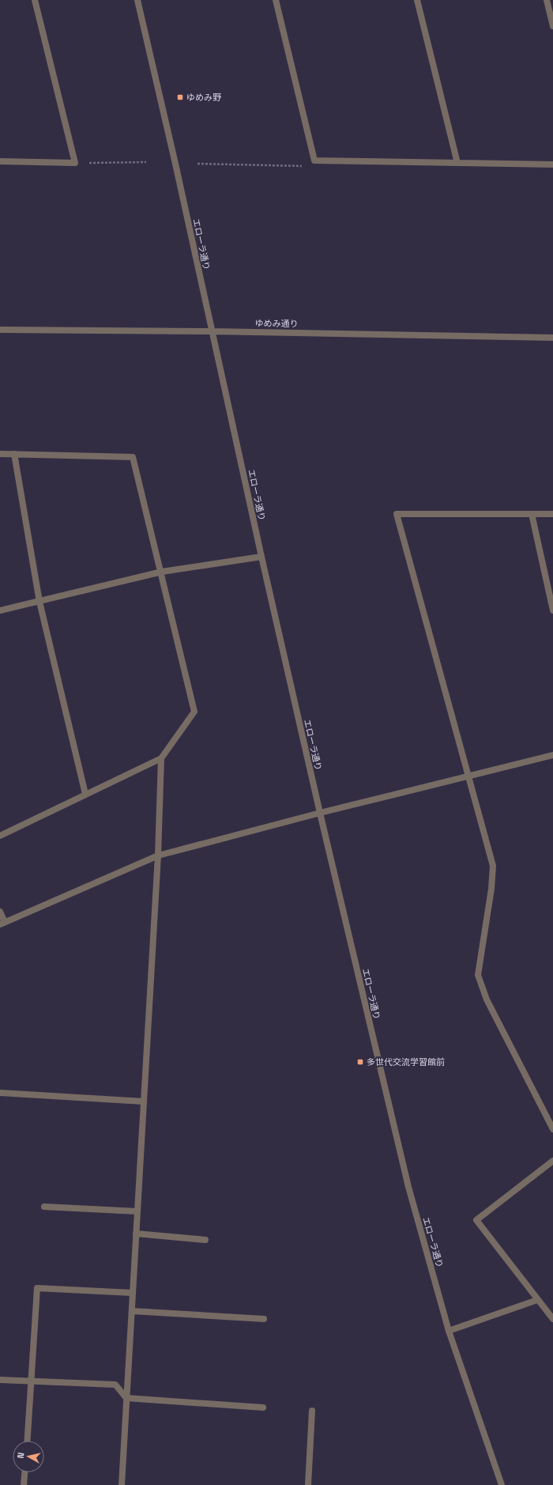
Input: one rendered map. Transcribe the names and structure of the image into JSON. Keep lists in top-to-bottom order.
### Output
{
  "streets": {
    "street": ["エローラ通り", "ゆめみ通り"]
  },
  "crossings": [
    ["エローラ通り", "ゆめみ通り"]
  ],
  "places": {
    "transit": ["ゆめみ野", "多世代交流学習館前"]
  },
  "north": "left"
}
